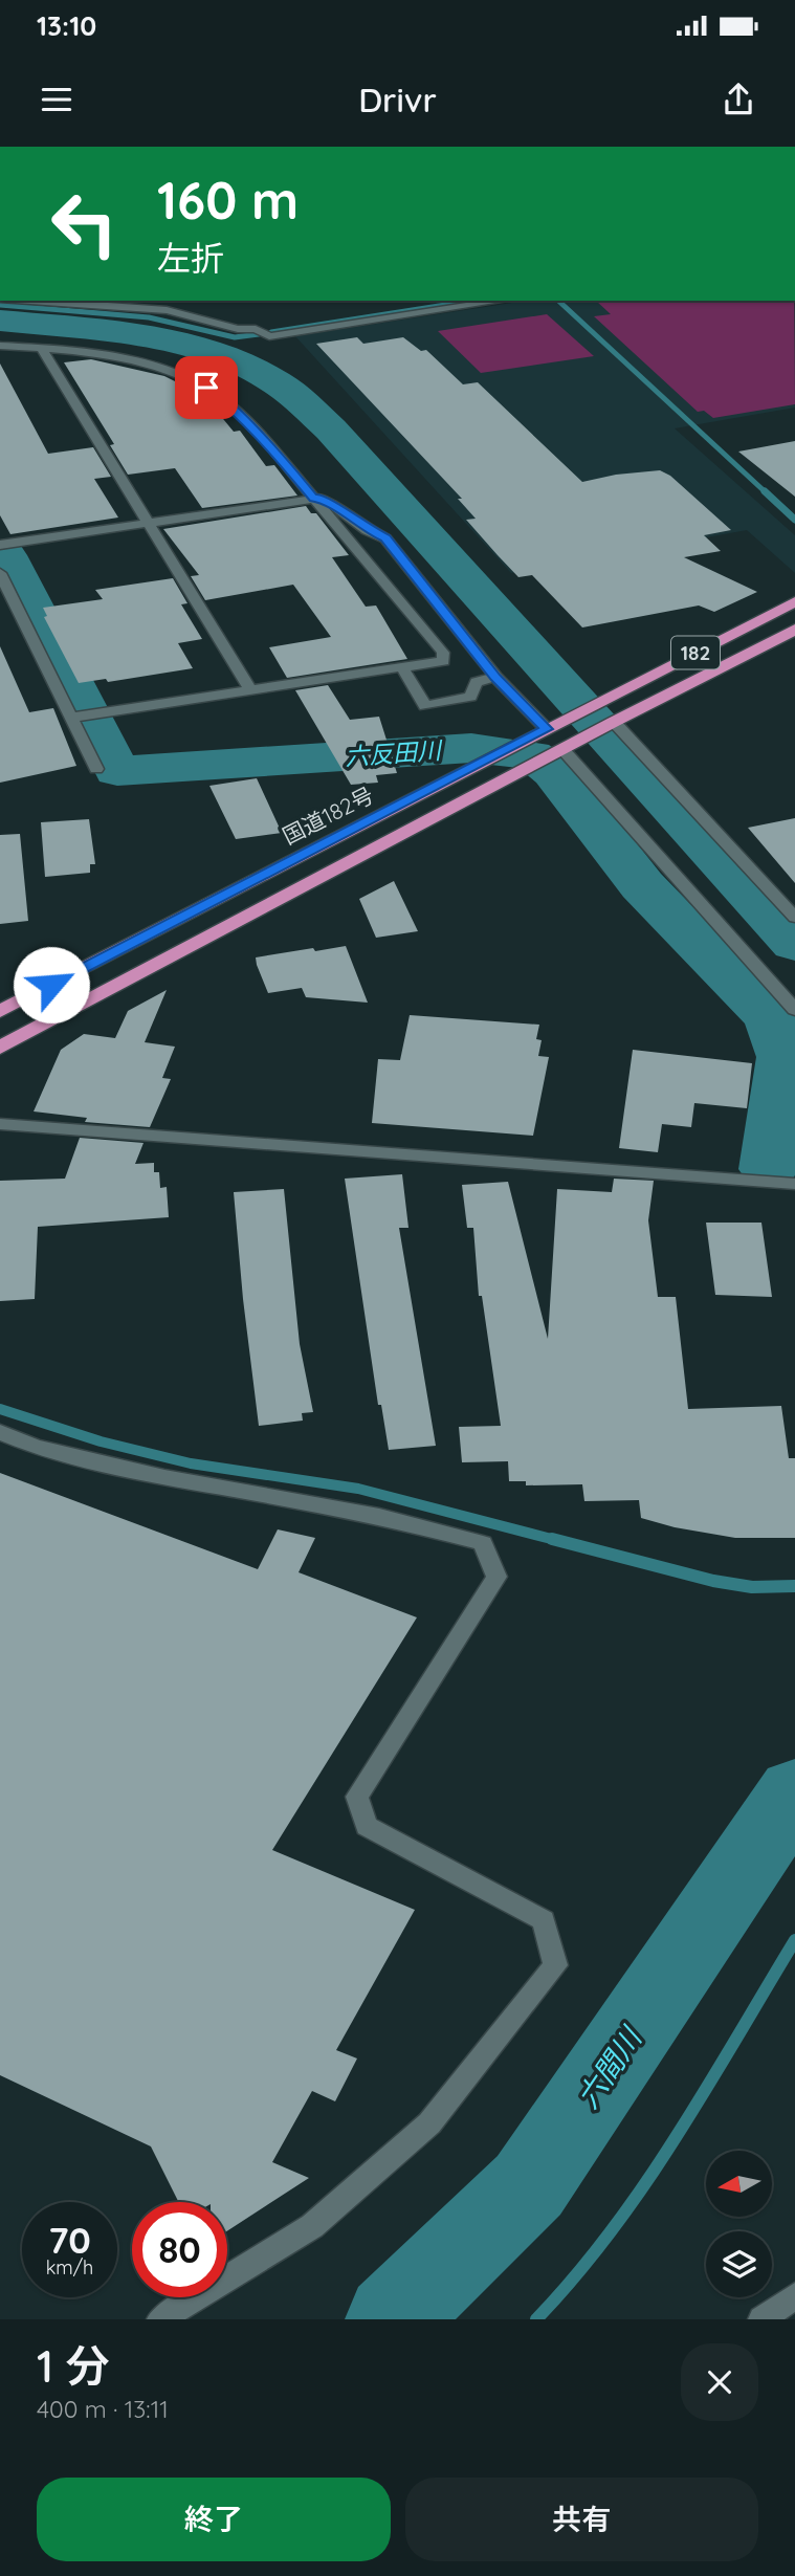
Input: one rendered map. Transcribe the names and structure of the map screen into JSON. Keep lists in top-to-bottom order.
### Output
{
  "streets": {
    "highway": ["182", "国道182号"]
  },
  "water": ["六反田川", "六間川"],
  "north": "left",
  "page": {
    "status": "13:10",
    "header": "Drivr",
    "turn": ["160 m", "左折"],
    "speed": "70 km/h",
    "limit": "80",
    "heading": ["1 分", "400 m · 13:11"],
    "buttons": ["終了", "共有"]
  }
}
